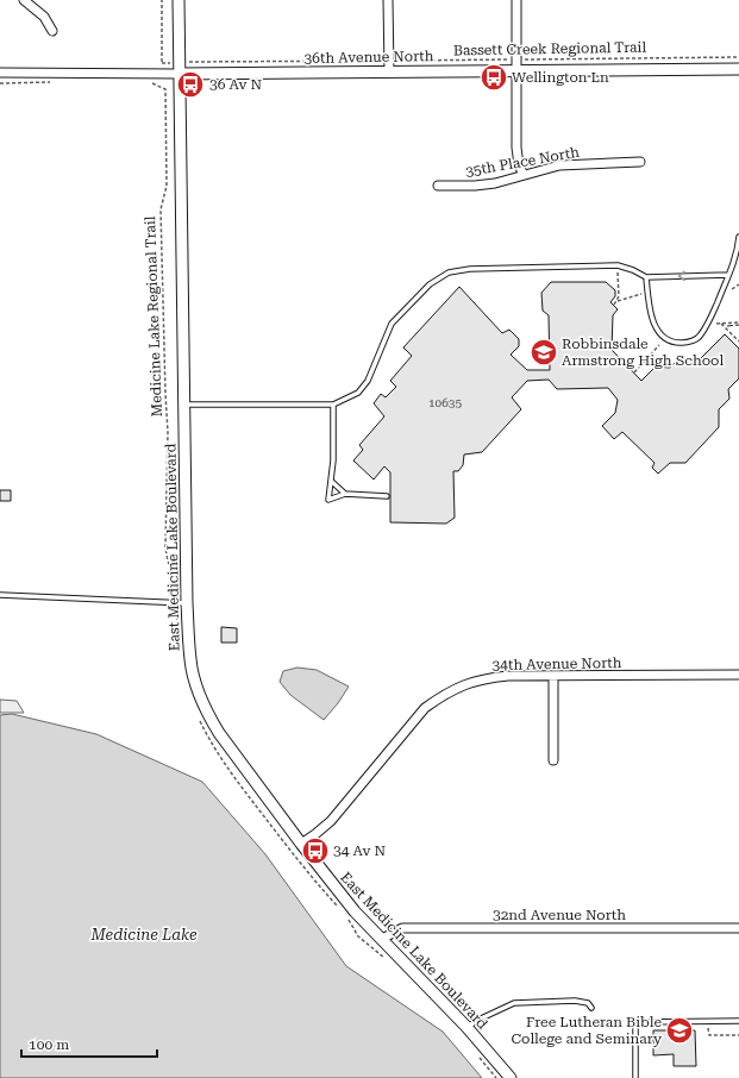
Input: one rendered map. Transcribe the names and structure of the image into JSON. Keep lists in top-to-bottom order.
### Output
{
  "streets": {
    "street": [
      "36th Avenue North",
      "35th Place North",
      "East Medicine Lake Boulevard",
      "34th Avenue North",
      "32nd Avenue North"
    ],
    "path": ["Bassett Creek Regional Trail", "Medicine Lake Regional Trail"]
  },
  "crossings": [
    ["Bassett Creek Regional Trail", "36th Avenue North"],
    ["Bassett Creek Regional Trail", "Medicine Lake Regional Trail"],
    ["Bassett Creek Regional Trail", "East Medicine Lake Boulevard"],
    ["36th Avenue North", "Medicine Lake Regional Trail"],
    ["36th Avenue North", "East Medicine Lake Boulevard"],
    ["East Medicine Lake Boulevard", "34th Avenue North"],
    ["East Medicine Lake Boulevard", "32nd Avenue North"]
  ],
  "water": ["Medicine Lake"],
  "places": {
    "bus stop": ["Wellington Ln", "36 Av N", "34 Av N"],
    "school or university": ["Robbinsdale Armstrong High School", "Free Lutheran Bible College and Seminary"]
  },
  "house_numbers": ["10635"],
  "scale_bar": "100 m"
}
